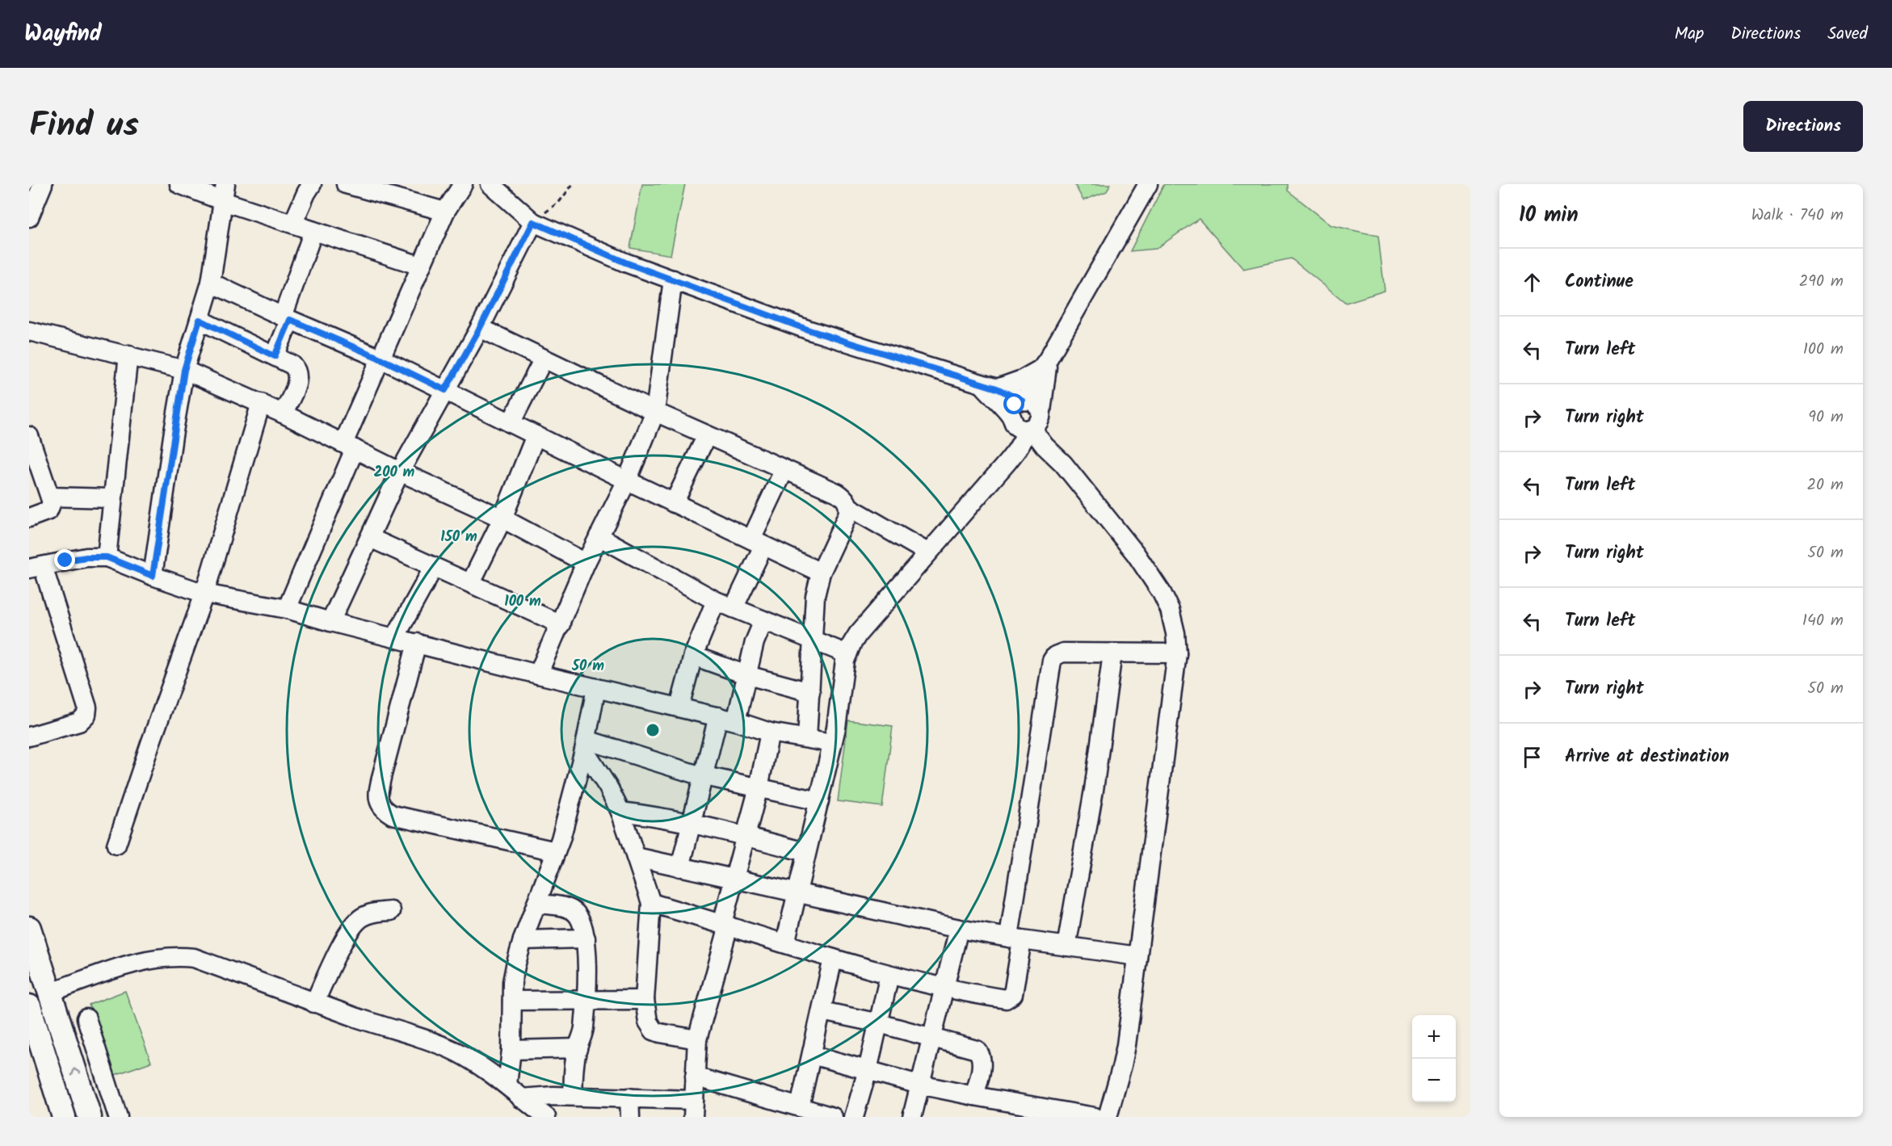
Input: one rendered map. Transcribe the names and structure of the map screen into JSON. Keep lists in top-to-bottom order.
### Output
{
  "page": {
    "header": "Wayfind",
    "nav": ["Map", "Directions", "Saved"],
    "title": "Find us",
    "buttons": "Directions",
    "heading": ["10 min", "Walk · 740 m"],
    "list": [
      ["Continue", "290 m"],
      ["Turn left", "100 m"],
      ["Turn right", "90 m"],
      ["Turn left", "20 m"],
      ["Turn right", "50 m"],
      ["Turn left", "140 m"],
      ["Turn right", "50 m"],
      "Arrive at destination"
    ],
    "map_buttons": ["+", "−"]
  },
  "rings": [
    "200 m",
    "150 m",
    "100 m",
    "50 m"
  ]
}
